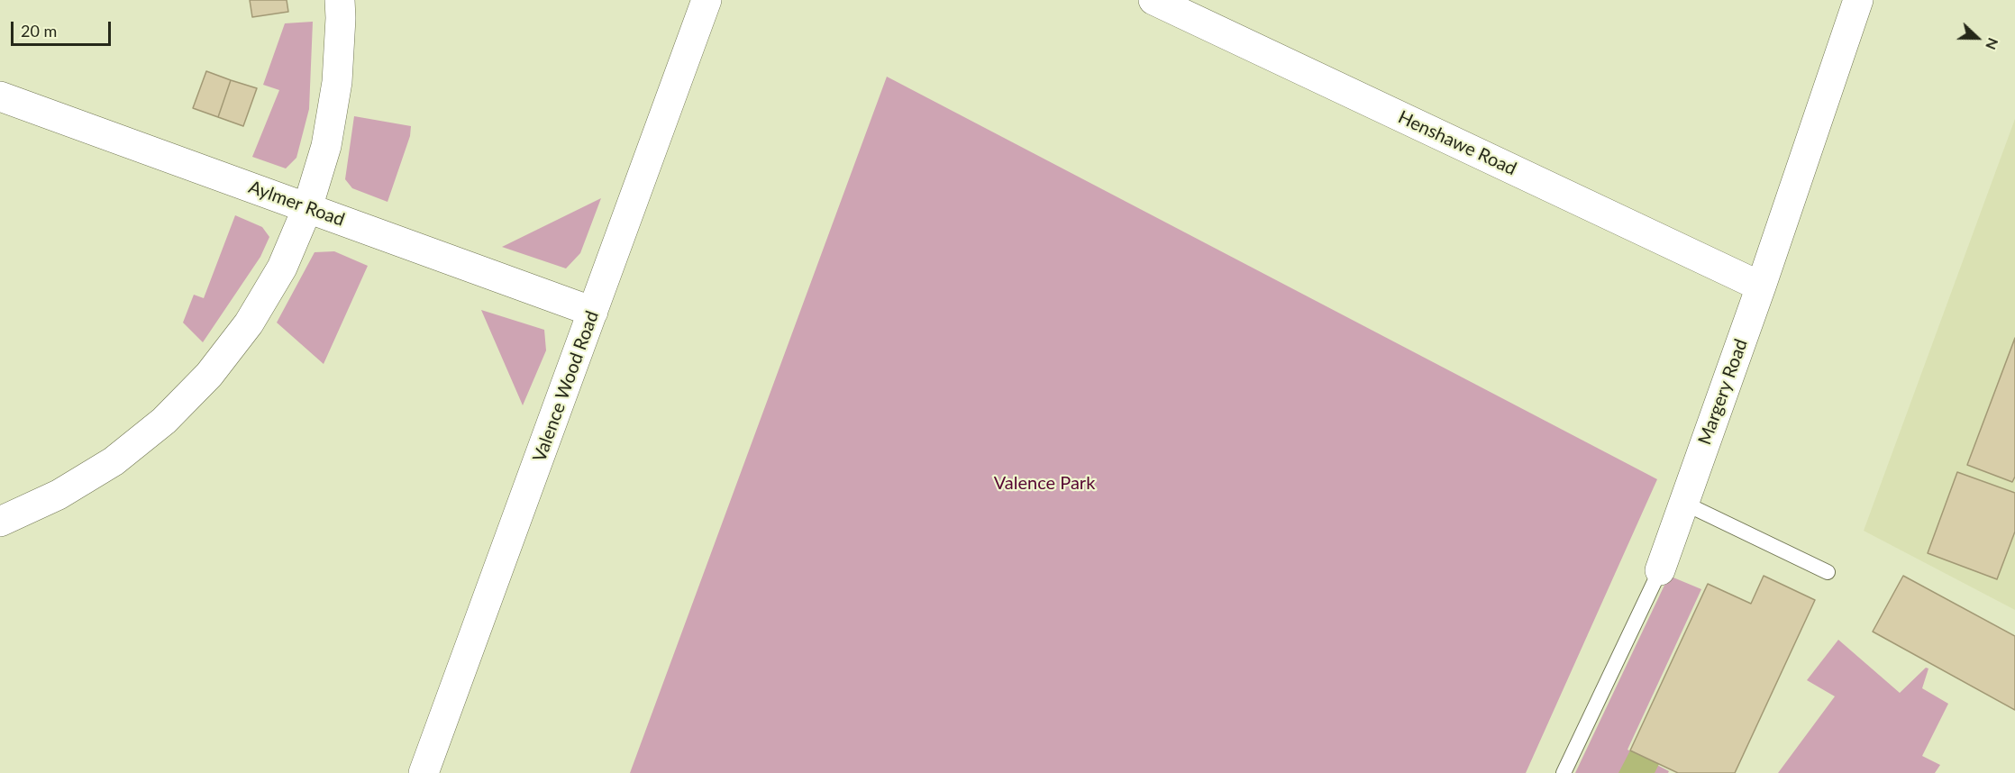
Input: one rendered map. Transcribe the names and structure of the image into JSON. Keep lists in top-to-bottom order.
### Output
{
  "streets": {
    "street": [
      "Henshawe Road",
      "Aylmer Road",
      "Valence Wood Road",
      "Margery Road"
    ]
  },
  "crossings": [
    ["Henshawe Road", "Margery Road"],
    ["Aylmer Road", "Valence Wood Road"]
  ],
  "parks": ["Valence Park"],
  "scale_bar": "20 m",
  "north": "right"
}
